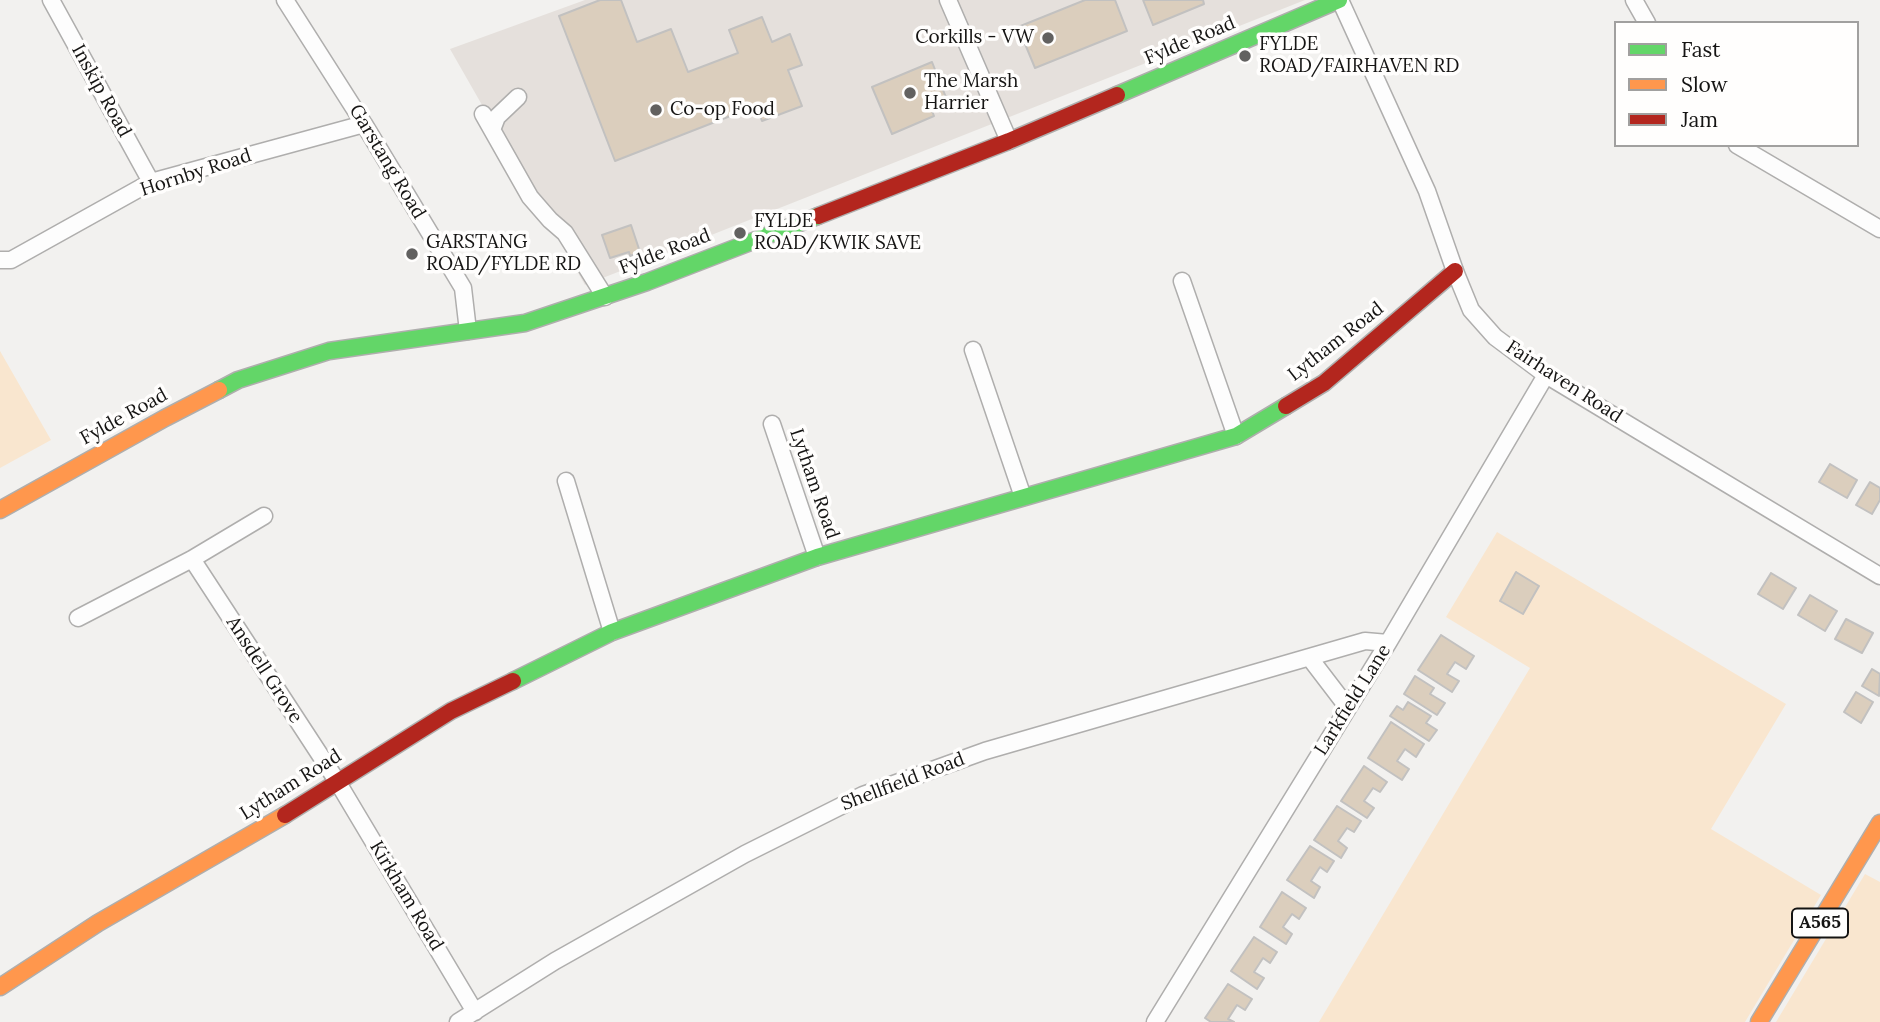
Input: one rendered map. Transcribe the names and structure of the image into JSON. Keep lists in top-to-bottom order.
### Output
{
  "streets": {
    "main road": ["Fylde Road", "Lytham Road", "A565"],
    "street": [
      "Inskip Road",
      "Garstang Road",
      "Hornby Road",
      "Fairhaven Road",
      "Ansdell Grove",
      "Larkfield Lane",
      "Shellfield Road",
      "Kirkham Road"
    ]
  },
  "crossings": [
    ["Fylde Road", "Garstang Road"],
    ["Fylde Road", "Fairhaven Road"],
    ["Inskip Road", "Hornby Road"],
    ["Garstang Road", "Hornby Road"],
    ["Lytham Road", "Fairhaven Road"],
    ["Lytham Road", "Ansdell Grove"],
    ["Lytham Road", "Kirkham Road"],
    ["Fairhaven Road", "Larkfield Lane"],
    ["Ansdell Grove", "Kirkham Road"],
    ["Larkfield Lane", "Shellfield Road"],
    ["Shellfield Road", "Kirkham Road"]
  ],
  "places": [
    "Corkills - VW",
    "FYLDE ROAD/FAIRHAVEN RD",
    "The Marsh Harrier",
    "Co-op Food",
    "FYLDE ROAD/KWIK SAVE",
    "GARSTANG ROAD/FYLDE RD"
  ],
  "legend": ["Fast", "Slow", "Jam"]
}
